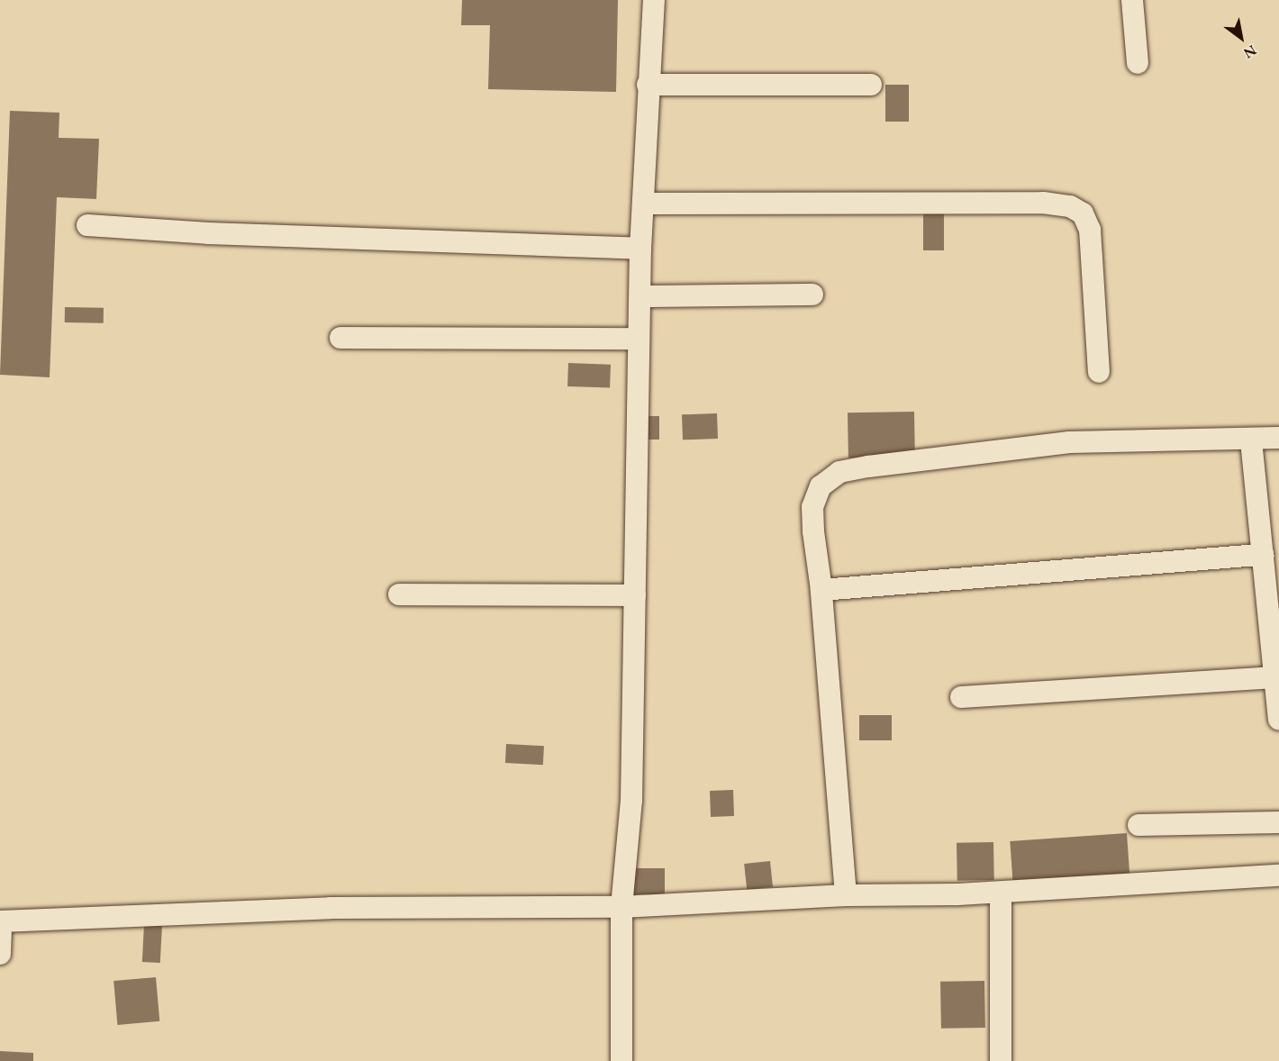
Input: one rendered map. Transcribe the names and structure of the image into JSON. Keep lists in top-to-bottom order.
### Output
{
  "north": "bottom right"
}
